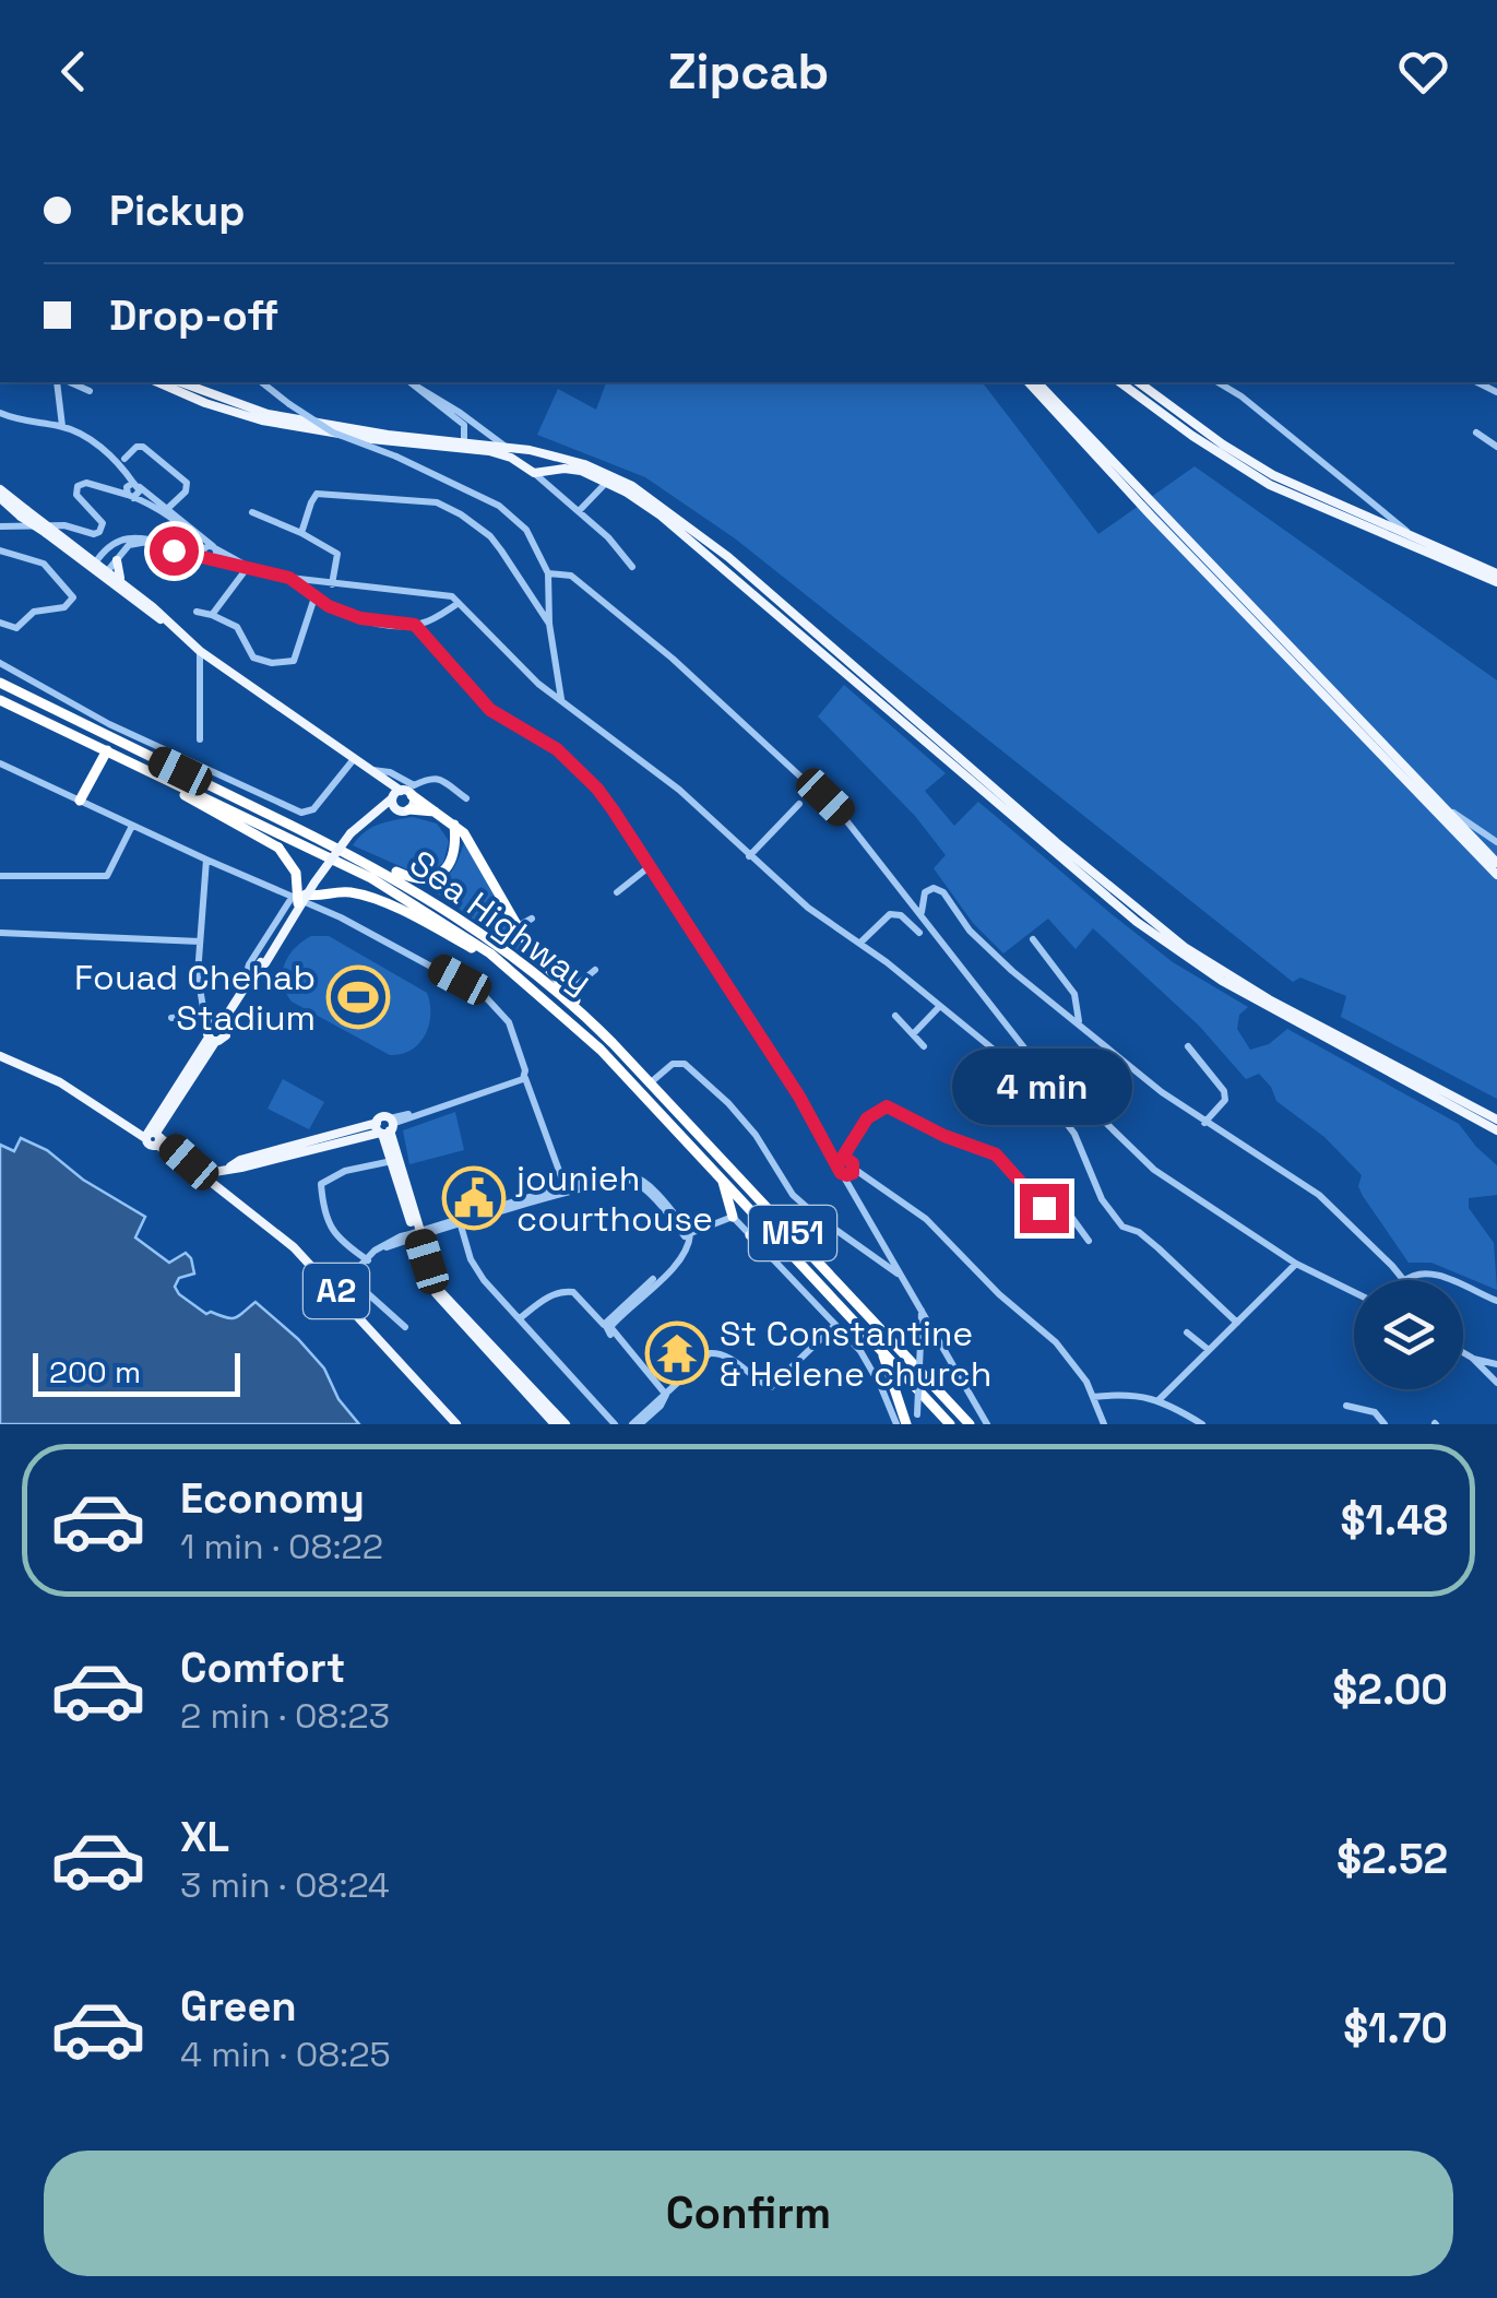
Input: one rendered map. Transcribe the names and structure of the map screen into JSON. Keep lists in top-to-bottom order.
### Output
{
  "streets": {
    "highway": ["Sea Highway", "M51"],
    "main road": ["A2"]
  },
  "places": {
    "sports": ["Fouad Chehab Stadium"],
    "public building": ["jounieh courthouse"],
    "temple": ["St Constantine & Helene church"]
  },
  "scale_bar": "200 m",
  "page": {
    "header": "Zipcab",
    "banner": ["Pickup", "Drop-off"],
    "bubble": "4 min",
    "scale": "200 m",
    "list": [
      {
        "name": "Economy",
        "note": "1 min · 08:22",
        "value": "$1.48"
      },
      {
        "name": "Comfort",
        "note": "2 min · 08:23",
        "value": "$2.00"
      },
      {
        "name": "XL",
        "note": "3 min · 08:24",
        "value": "$2.52"
      },
      {
        "name": "Green",
        "note": "4 min · 08:25",
        "value": "$1.70"
      }
    ],
    "buttons": "Confirm"
  }
}
